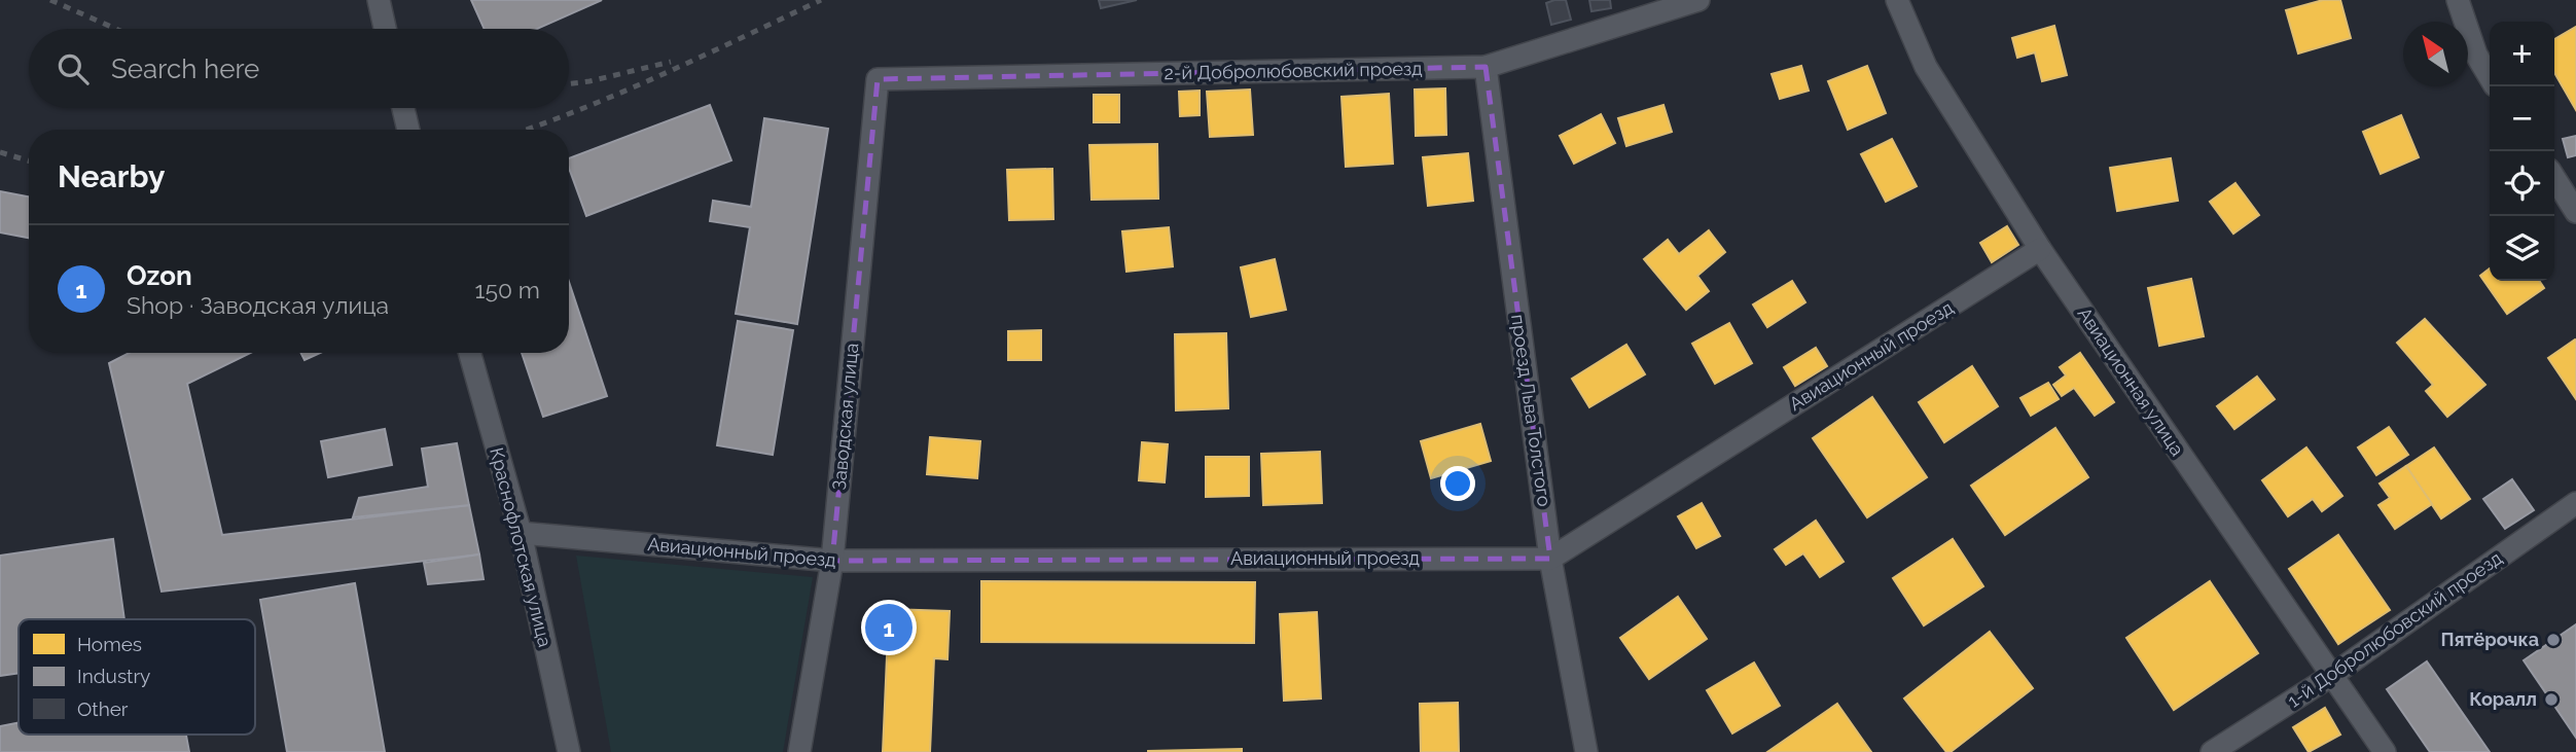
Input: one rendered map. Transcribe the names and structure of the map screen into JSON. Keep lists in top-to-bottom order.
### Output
{
  "streets": {
    "street": [
      "2-й Добролюбовский проезд",
      "Авиационный проезд",
      "Авиационная улица",
      "проезд Льва Толстого",
      "Заводская улица",
      "Краснофлотская улица",
      "1-й Добролюбовский проезд"
    ]
  },
  "crossings": [
    ["2-й Добролюбовский проезд", "проезд Льва Толстого"],
    ["2-й Добролюбовский проезд", "Заводская улица"],
    ["Авиационный проезд", "Авиационная улица"],
    ["Авиационный проезд", "проезд Льва Толстого"],
    ["Авиационный проезд", "Заводская улица"],
    ["Авиационный проезд", "Краснофлотская улица"],
    ["Авиационная улица", "1-й Добролюбовский проезд"]
  ],
  "places": ["Пятёрочка", "Коралл"],
  "legend": ["Homes", "Industry", "Other"],
  "north": "top left",
  "page": {
    "map_buttons": ["+", "−"],
    "search": "Search here",
    "heading": "Nearby",
    "list": [
      {
        "mark": "1",
        "name": "Ozon",
        "note": "Shop · Заводская улица",
        "value": "150 m"
      }
    ],
    "pins": "1"
  }
}
